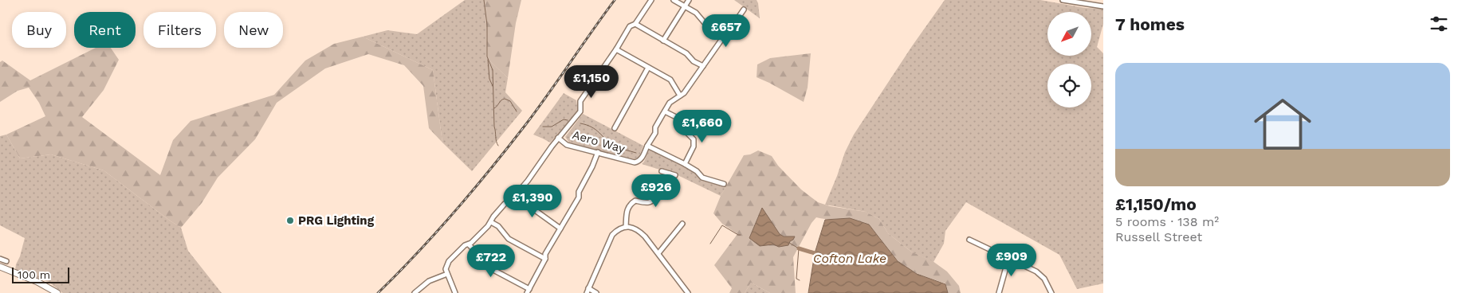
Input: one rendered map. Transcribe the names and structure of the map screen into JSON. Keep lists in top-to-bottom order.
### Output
{
  "streets": {
    "street": ["Aero Way"]
  },
  "water": ["Cofton Lake"],
  "places": ["PRG Lighting"],
  "scale_bar": "100 m",
  "north": "bottom left",
  "page": {
    "heading": "7 homes",
    "chip": [
      "Buy",
      "Rent",
      "Filters",
      "New"
    ],
    "price": [
      "£657",
      "£1,150",
      "£1,660",
      "£926",
      "£1,390",
      "£909",
      "£722"
    ],
    "list": [
      {
        "name": "£1,150/mo",
        "note": "5 rooms · 138 m² · Russell Street"
      }
    ],
    "scale": "100 m"
  }
}
